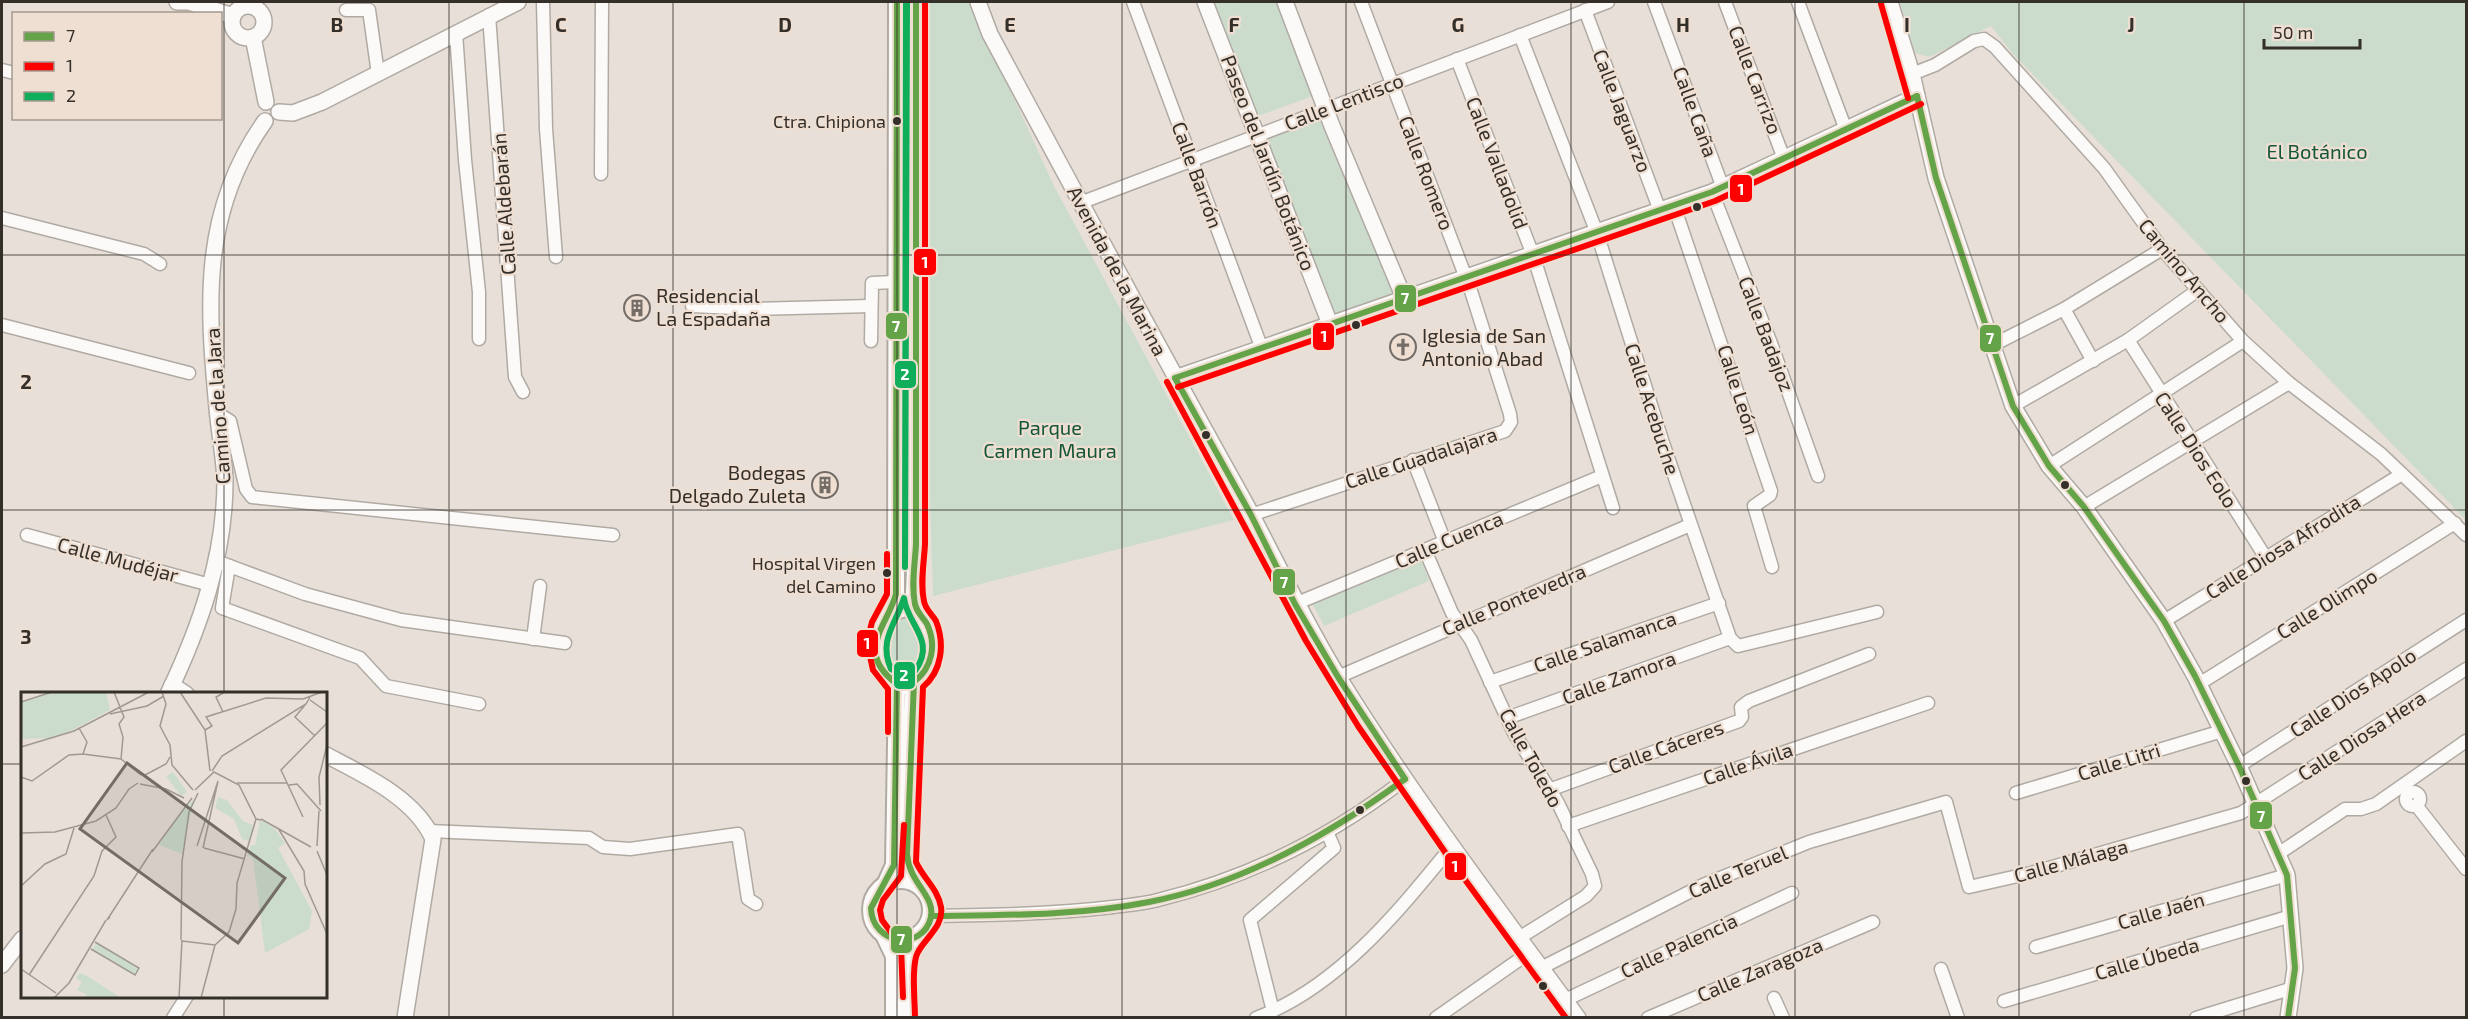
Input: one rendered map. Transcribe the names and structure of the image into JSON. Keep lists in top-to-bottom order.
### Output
{
  "streets": {
    "street": [
      "Calle Carrizo",
      "Calle Lentisco",
      "Calle Jaguarzo",
      "Calle Caña",
      "Paseo del Jardín Botánico",
      "Calle Valladolid",
      "Calle Romero",
      "Calle Barrón",
      "Calle Aldebarán",
      "Avenida de la Marina",
      "Camino Ancho",
      "Calle Badajoz",
      "Calle León",
      "Camino de la Jara",
      "Calle Acebuche",
      "Calle Dios Eolo",
      "Calle Guadalajara",
      "Calle Cuenca",
      "Calle Diosa Afrodita",
      "Calle Mudéjar",
      "Calle Pontevedra",
      "Calle Olimpo",
      "Calle Salamanca",
      "Calle Zamora",
      "Calle Dios Apolo",
      "Calle Diosa Hera",
      "Calle Cáceres",
      "Calle Toledo",
      "Calle Litri",
      "Calle Ávila",
      "Calle Málaga",
      "Calle Teruel",
      "Calle Jaén",
      "Calle Palencia",
      "Calle Úbeda",
      "Calle Zaragoza"
    ]
  },
  "crossings": [
    ["Calle Lentisco", "Calle Jaguarzo"],
    ["Calle Lentisco", "Paseo del Jardín Botánico"],
    ["Calle Lentisco", "Calle Valladolid"],
    ["Calle Lentisco", "Calle Romero"],
    ["Calle Lentisco", "Calle Barrón"],
    ["Calle Lentisco", "Avenida de la Marina"],
    ["Calle Lentisco", "Calle Acebuche"],
    ["Calle Jaguarzo", "Calle León"],
    ["Calle Caña", "Calle Badajoz"],
    ["Calle Valladolid", "Calle Cuenca"],
    ["Calle Romero", "Calle Guadalajara"],
    ["Avenida de la Marina", "Calle Guadalajara"],
    ["Avenida de la Marina", "Calle Cuenca"],
    ["Avenida de la Marina", "Calle Pontevedra"],
    ["Avenida de la Marina", "Calle Toledo"],
    ["Avenida de la Marina", "Calle Teruel"],
    ["Avenida de la Marina", "Calle Palencia"],
    ["Camino Ancho", "Calle Diosa Afrodita"],
    ["Camino Ancho", "Calle Olimpo"],
    ["Camino de la Jara", "Calle Mudéjar"],
    ["Calle Acebuche", "Calle Pontevedra"],
    ["Calle Acebuche", "Calle Salamanca"],
    ["Calle Acebuche", "Calle Zamora"],
    ["Calle Dios Eolo", "Calle Diosa Afrodita"],
    ["Calle Cuenca", "Calle Toledo"],
    ["Calle Pontevedra", "Calle Toledo"],
    ["Calle Salamanca", "Calle Toledo"],
    ["Calle Zamora", "Calle Toledo"],
    ["Calle Diosa Hera", "Calle Málaga"],
    ["Calle Cáceres", "Calle Toledo"],
    ["Calle Toledo", "Calle Ávila"],
    ["Calle Málaga", "Calle Teruel"]
  ],
  "parks": ["El Botánico", "Parque Carmen Maura"],
  "places": {
    "other": ["Ctra. Chipiona", "Hospital Virgen del Camino"],
    "building": ["Residencial La Espadaña", "Bodegas Delgado Zuleta"],
    "church": ["Iglesia de San Antonio Abad"]
  },
  "lines": ["transit line 7", "transit line 1", "transit line 2"],
  "legend": ["7", "1", "2"],
  "scale_bar": "50 m",
  "grid": {
    "columns": [
      "B",
      "C",
      "D",
      "E",
      "F",
      "G",
      "H",
      "I",
      "J"
    ],
    "rows": ["2", "3"]
  }
}
